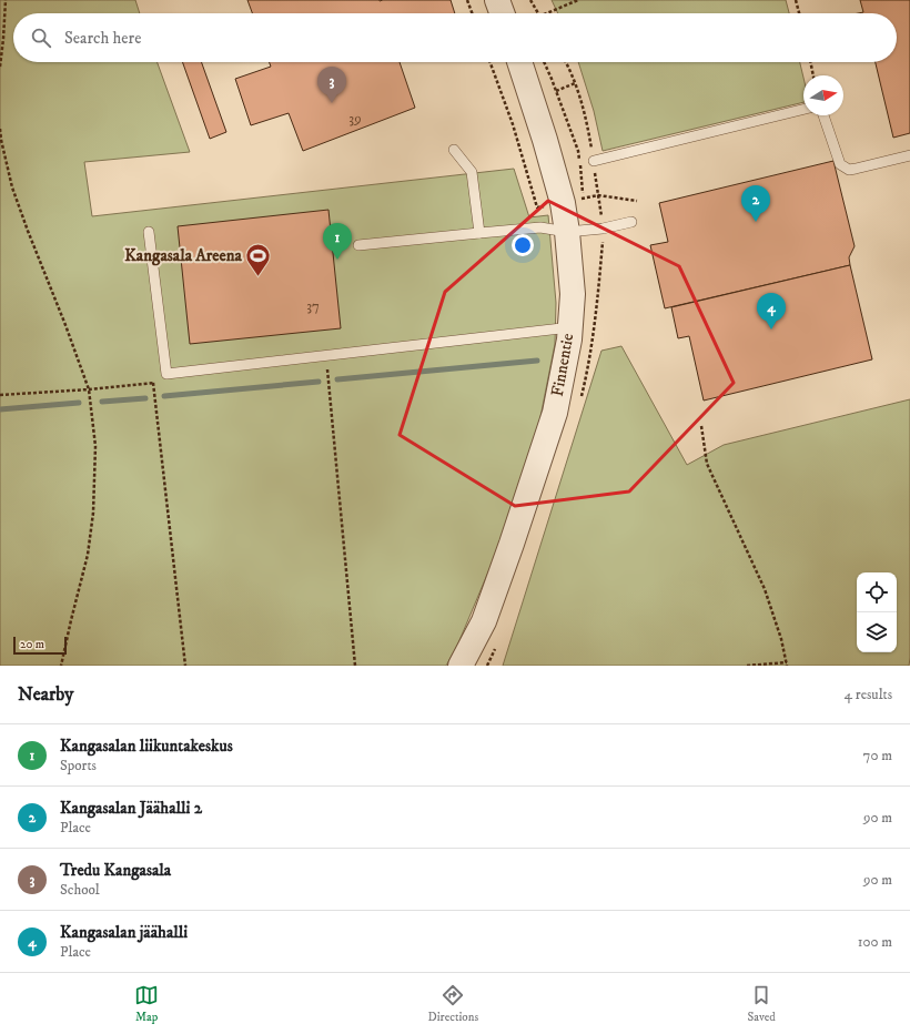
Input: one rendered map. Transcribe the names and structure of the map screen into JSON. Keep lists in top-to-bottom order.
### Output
{
  "streets": {
    "street": ["Finnentie"]
  },
  "places": {
    "sports": ["Kangasala Areena"]
  },
  "house_numbers": ["39", "37"],
  "scale_bar": "20 m",
  "north": "right",
  "page": {
    "search": "Search here",
    "pins": [
      "3",
      "2",
      "1",
      "4"
    ],
    "scale": "20 m",
    "heading": ["Nearby", "4 results"],
    "list": [
      {
        "mark": "1",
        "name": "Kangasalan liikuntakeskus",
        "note": "Sports",
        "value": "70 m"
      },
      {
        "mark": "2",
        "name": "Kangasalan Jäähalli 2",
        "note": "Place",
        "value": "90 m"
      },
      {
        "mark": "3",
        "name": "Tredu Kangasala",
        "note": "School",
        "value": "90 m"
      },
      {
        "mark": "4",
        "name": "Kangasalan jäähalli",
        "note": "Place",
        "value": "100 m"
      }
    ],
    "nav": ["Map", "Directions", "Saved"]
  }
}
